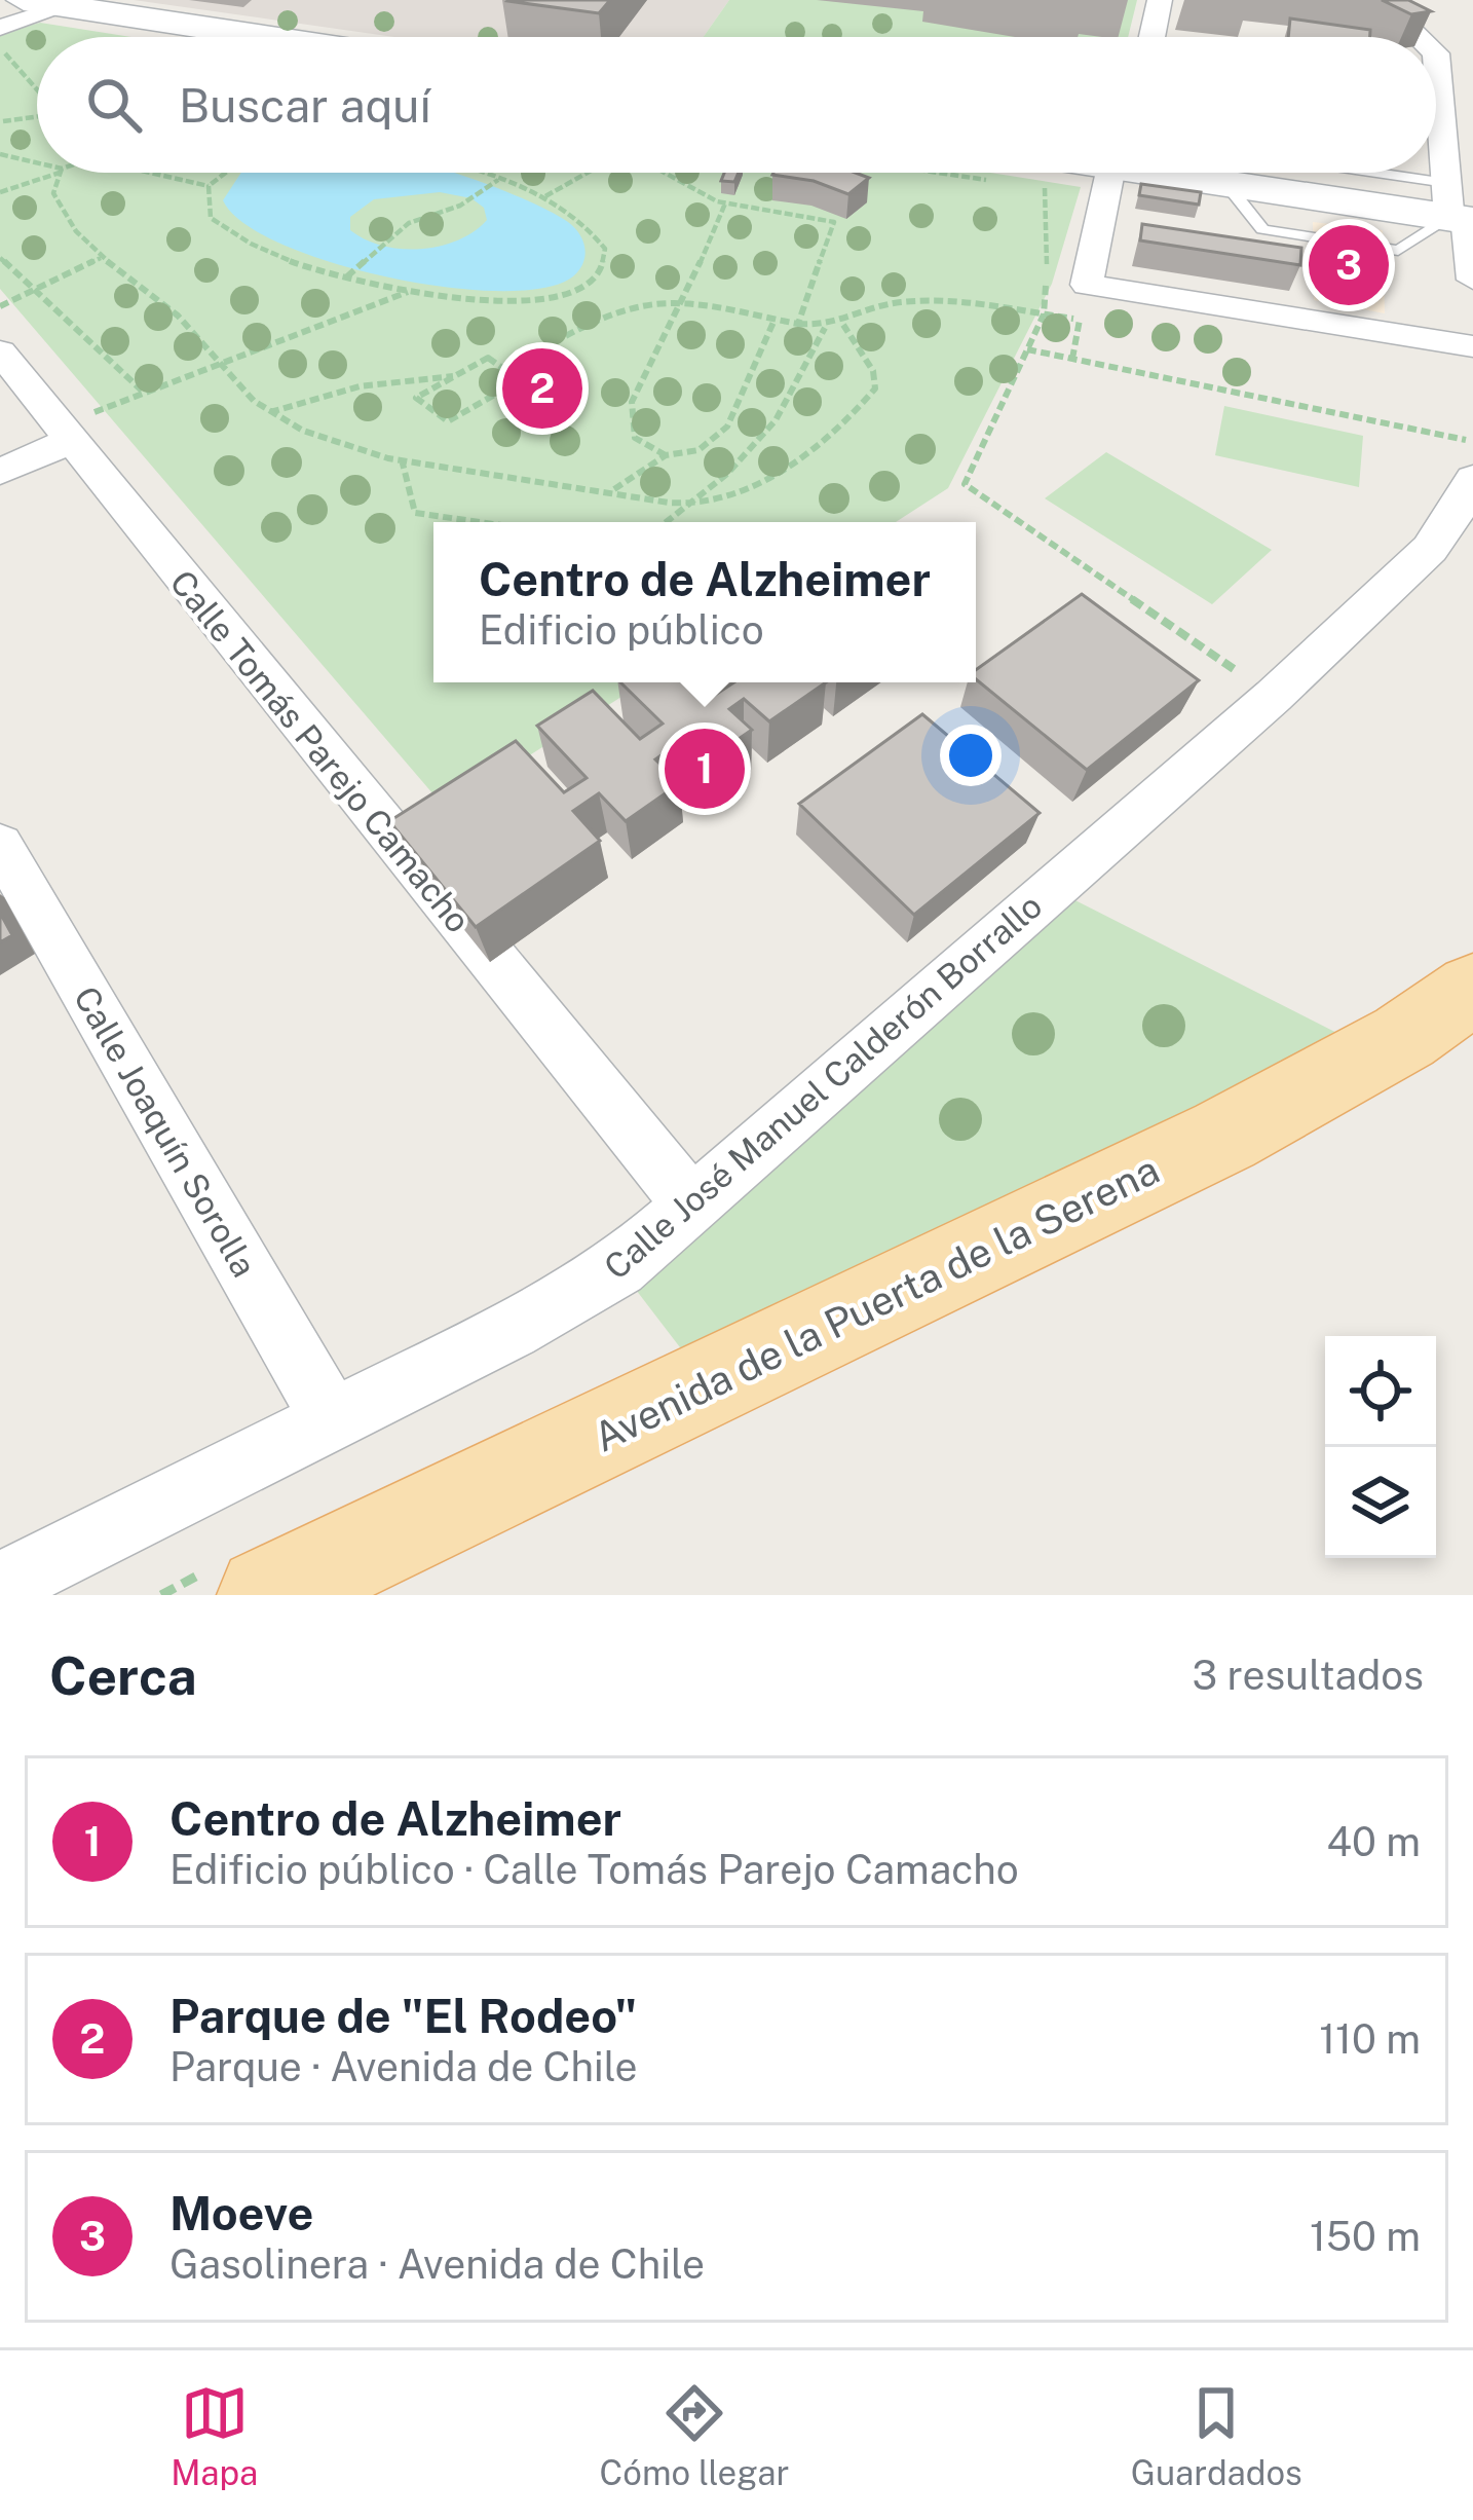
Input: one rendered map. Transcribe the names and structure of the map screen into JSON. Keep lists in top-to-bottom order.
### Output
{
  "streets": {
    "main road": ["Avenida de la Puerta de la Serena"],
    "street": ["Calle Tomás Parejo Camacho", "Calle José Manuel Calderón Borrallo", "Calle Joaquín Sorolla"]
  },
  "crossings": [
    ["Calle Tomás Parejo Camacho", "Calle José Manuel Calderón Borrallo"],
    ["Calle José Manuel Calderón Borrallo", "Calle Joaquín Sorolla"]
  ],
  "page": {
    "search": "Buscar aquí",
    "pins": ["3", "2", "1"],
    "popup": ["Centro de Alzheimer", "Edificio público"],
    "heading": ["Cerca", "3 resultados"],
    "list": [
      {
        "mark": "1",
        "name": "Centro de Alzheimer",
        "note": "Edificio público · Calle Tomás Parejo Camacho",
        "value": "40 m"
      },
      {
        "mark": "2",
        "name": "Parque de \"El Rodeo\"",
        "note": "Parque · Avenida de Chile",
        "value": "110 m"
      },
      {
        "mark": "3",
        "name": "Moeve",
        "note": "Gasolinera · Avenida de Chile",
        "value": "150 m"
      }
    ],
    "nav": ["Mapa", "Cómo llegar", "Guardados"]
  }
}
